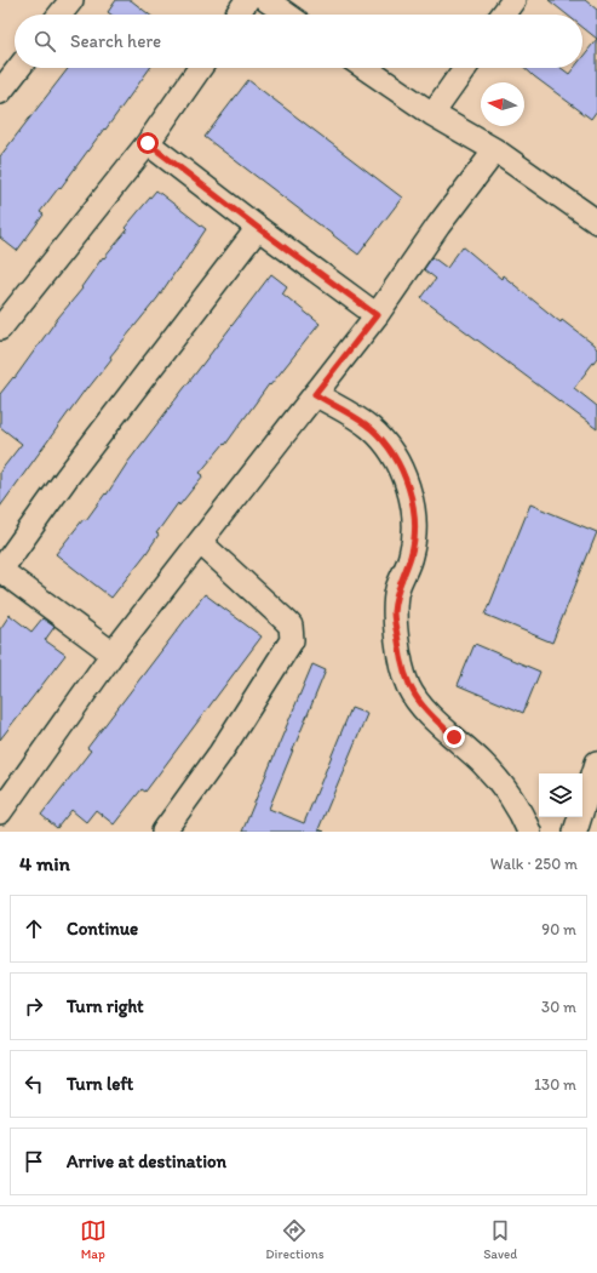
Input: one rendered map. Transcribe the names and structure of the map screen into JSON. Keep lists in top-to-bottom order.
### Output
{
  "north": "left",
  "page": {
    "search": "Search here",
    "heading": ["4 min", "Walk · 250 m"],
    "list": [
      ["Continue", "90 m"],
      ["Turn right", "30 m"],
      ["Turn left", "130 m"],
      "Arrive at destination"
    ],
    "nav": ["Map", "Directions", "Saved"]
  }
}
